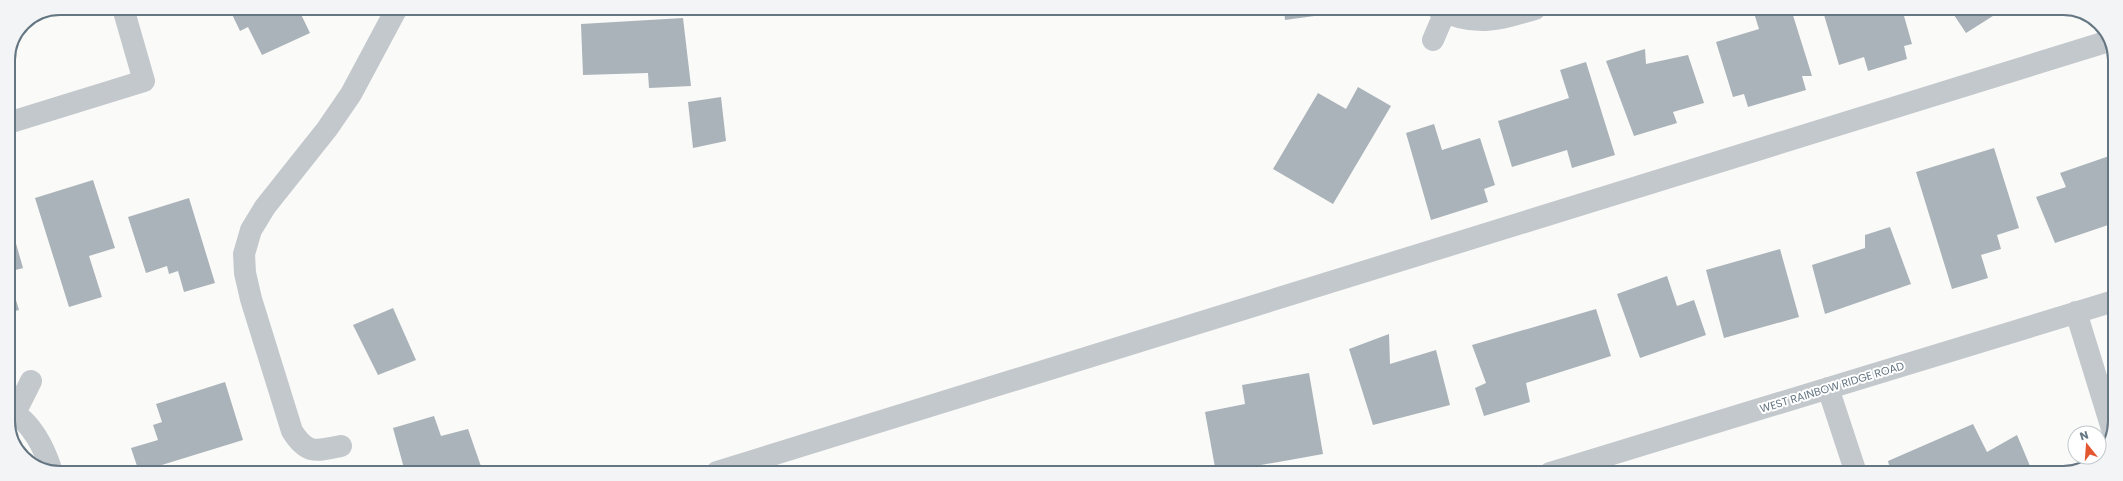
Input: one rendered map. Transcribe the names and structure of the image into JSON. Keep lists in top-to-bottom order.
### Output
{
  "streets": {
    "street": ["WEST RAINBOW RIDGE ROAD"]
  },
  "north": "top"
}
